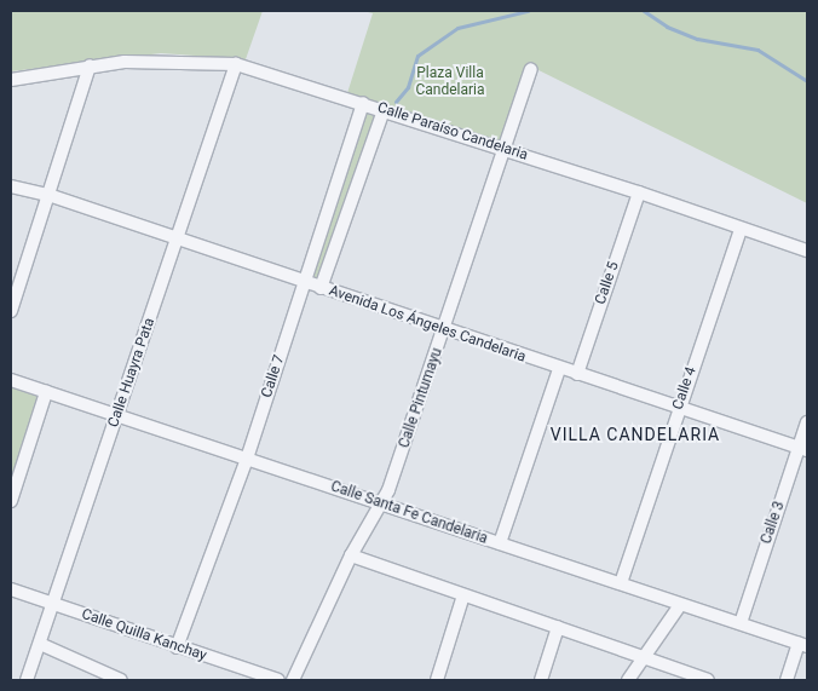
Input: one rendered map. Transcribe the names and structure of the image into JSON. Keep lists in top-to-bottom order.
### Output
{
  "streets": {
    "street": [
      "Calle Paraíso Candelaria",
      "Calle 5",
      "Avenida Los Ángeles Candelaria",
      "Calle Huayra Pata",
      "Calle 7",
      "Calle 4",
      "Calle Pintumayu",
      "Calle Santa Fe Candelaria",
      "Calle 3",
      "Calle Quilla Kanchay"
    ]
  },
  "crossings": [
    ["Calle Paraíso Candelaria", "Calle 5"],
    ["Calle Paraíso Candelaria", "Calle Huayra Pata"],
    ["Calle Paraíso Candelaria", "Calle 7"],
    ["Calle Paraíso Candelaria", "Calle 4"],
    ["Calle Paraíso Candelaria", "Calle Pintumayu"],
    ["Calle 5", "Avenida Los Ángeles Candelaria"],
    ["Avenida Los Ángeles Candelaria", "Calle Huayra Pata"],
    ["Avenida Los Ángeles Candelaria", "Calle 7"],
    ["Avenida Los Ángeles Candelaria", "Calle 4"],
    ["Avenida Los Ángeles Candelaria", "Calle Pintumayu"],
    ["Avenida Los Ángeles Candelaria", "Calle 3"],
    ["Calle Huayra Pata", "Calle Santa Fe Candelaria"],
    ["Calle Huayra Pata", "Calle Quilla Kanchay"],
    ["Calle 7", "Calle Santa Fe Candelaria"],
    ["Calle 7", "Calle Quilla Kanchay"],
    ["Calle 4", "Calle Santa Fe Candelaria"],
    ["Calle Pintumayu", "Calle Santa Fe Candelaria"],
    ["Calle Santa Fe Candelaria", "Calle 3"]
  ],
  "districts": ["VILLA CANDELARIA"],
  "parks": ["Plaza Villa Candelaria"]
}
